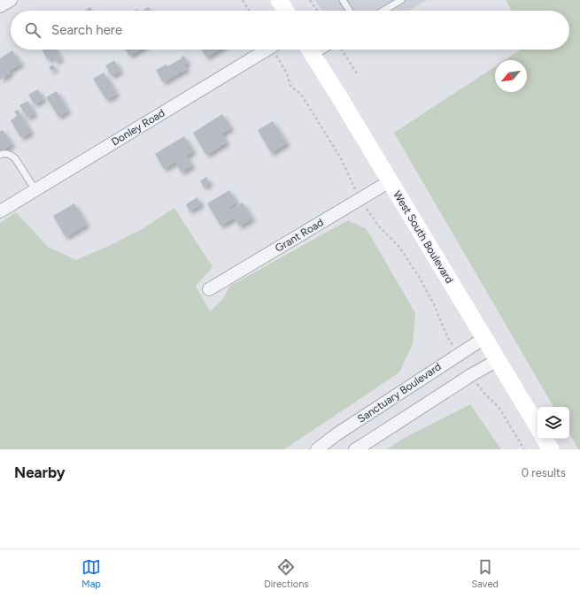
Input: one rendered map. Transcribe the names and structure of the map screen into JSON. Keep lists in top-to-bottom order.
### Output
{
  "streets": {
    "main road": ["West South Boulevard"],
    "street": ["Donley Road", "Grant Road", "Sanctuary Boulevard"]
  },
  "crossings": [
    ["Grant Road", "West South Boulevard"],
    ["West South Boulevard", "Sanctuary Boulevard"]
  ],
  "north": "bottom left",
  "page": {
    "search": "Search here",
    "heading": ["Nearby", "0 results"],
    "nav": ["Map", "Directions", "Saved"]
  }
}
